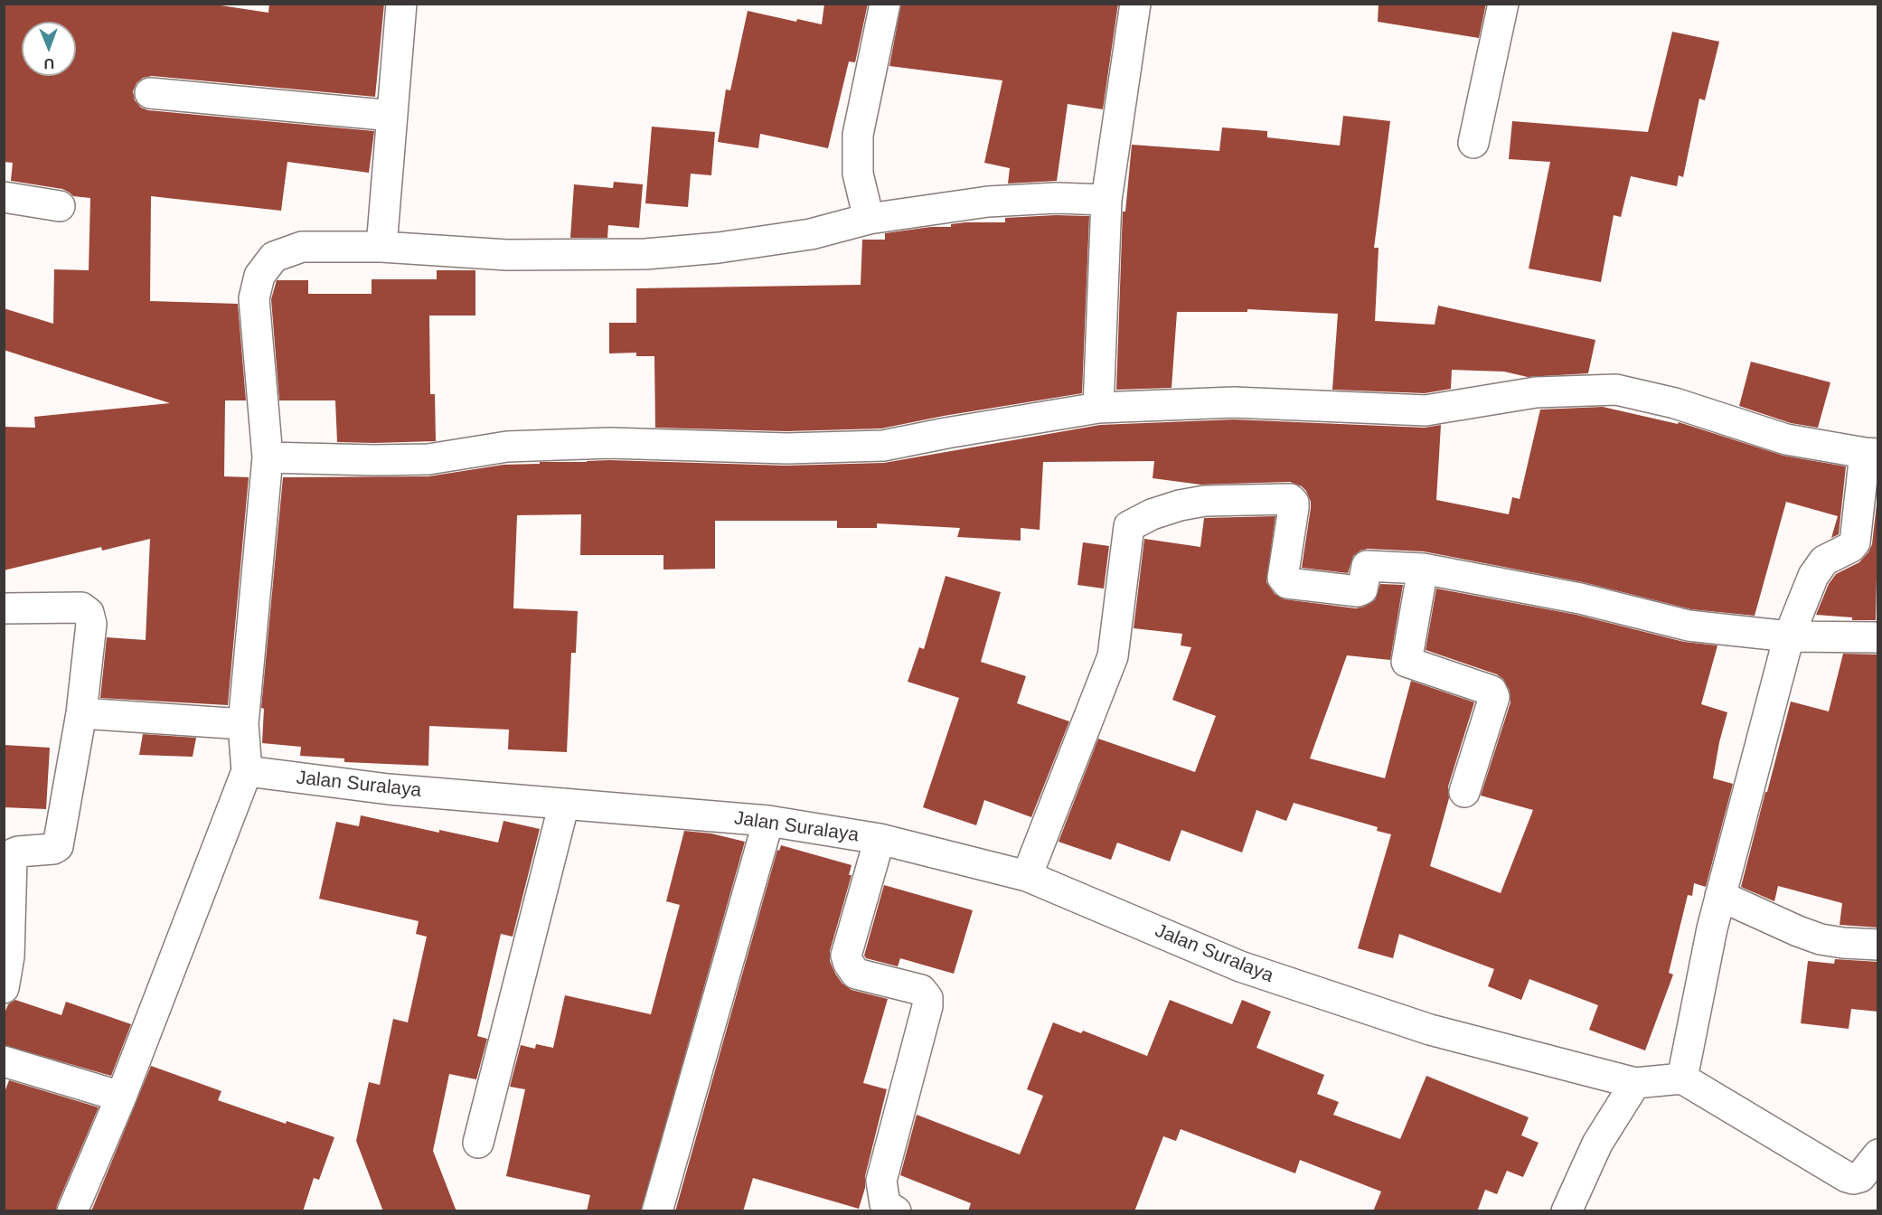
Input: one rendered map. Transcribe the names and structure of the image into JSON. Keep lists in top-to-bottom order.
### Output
{
  "streets": {
    "street": ["Jalan Suralaya"]
  },
  "north": "bottom"
}
